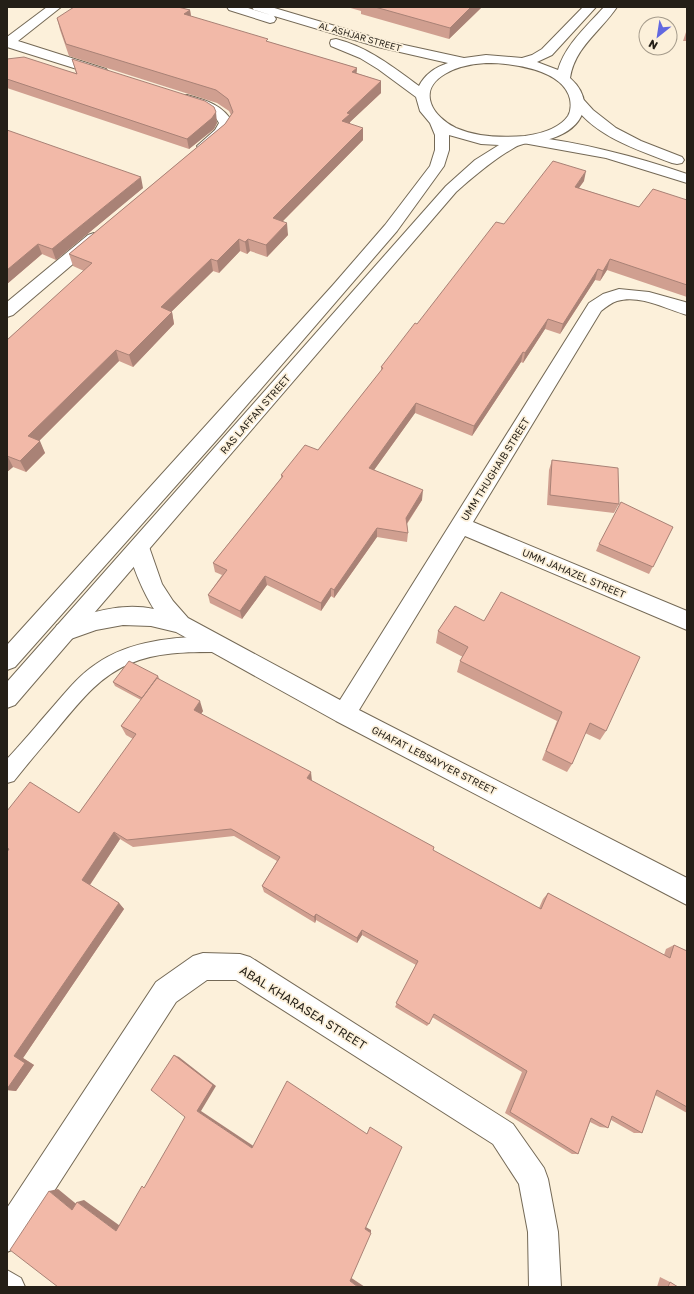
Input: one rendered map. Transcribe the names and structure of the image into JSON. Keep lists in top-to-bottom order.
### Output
{
  "streets": {
    "street": [
      "AL ASHJAR STREET",
      "RAS LAFFAN STREET",
      "UMM THUGHAIB STREET",
      "UMM JAHAZEL STREET",
      "GHAFAT LEBSAYYER STREET",
      "ABAL KHARASEA STREET"
    ]
  },
  "crossings": [
    ["RAS LAFFAN STREET", "GHAFAT LEBSAYYER STREET"],
    ["UMM THUGHAIB STREET", "UMM JAHAZEL STREET"],
    ["UMM THUGHAIB STREET", "GHAFAT LEBSAYYER STREET"]
  ],
  "north": "bottom left"
}
